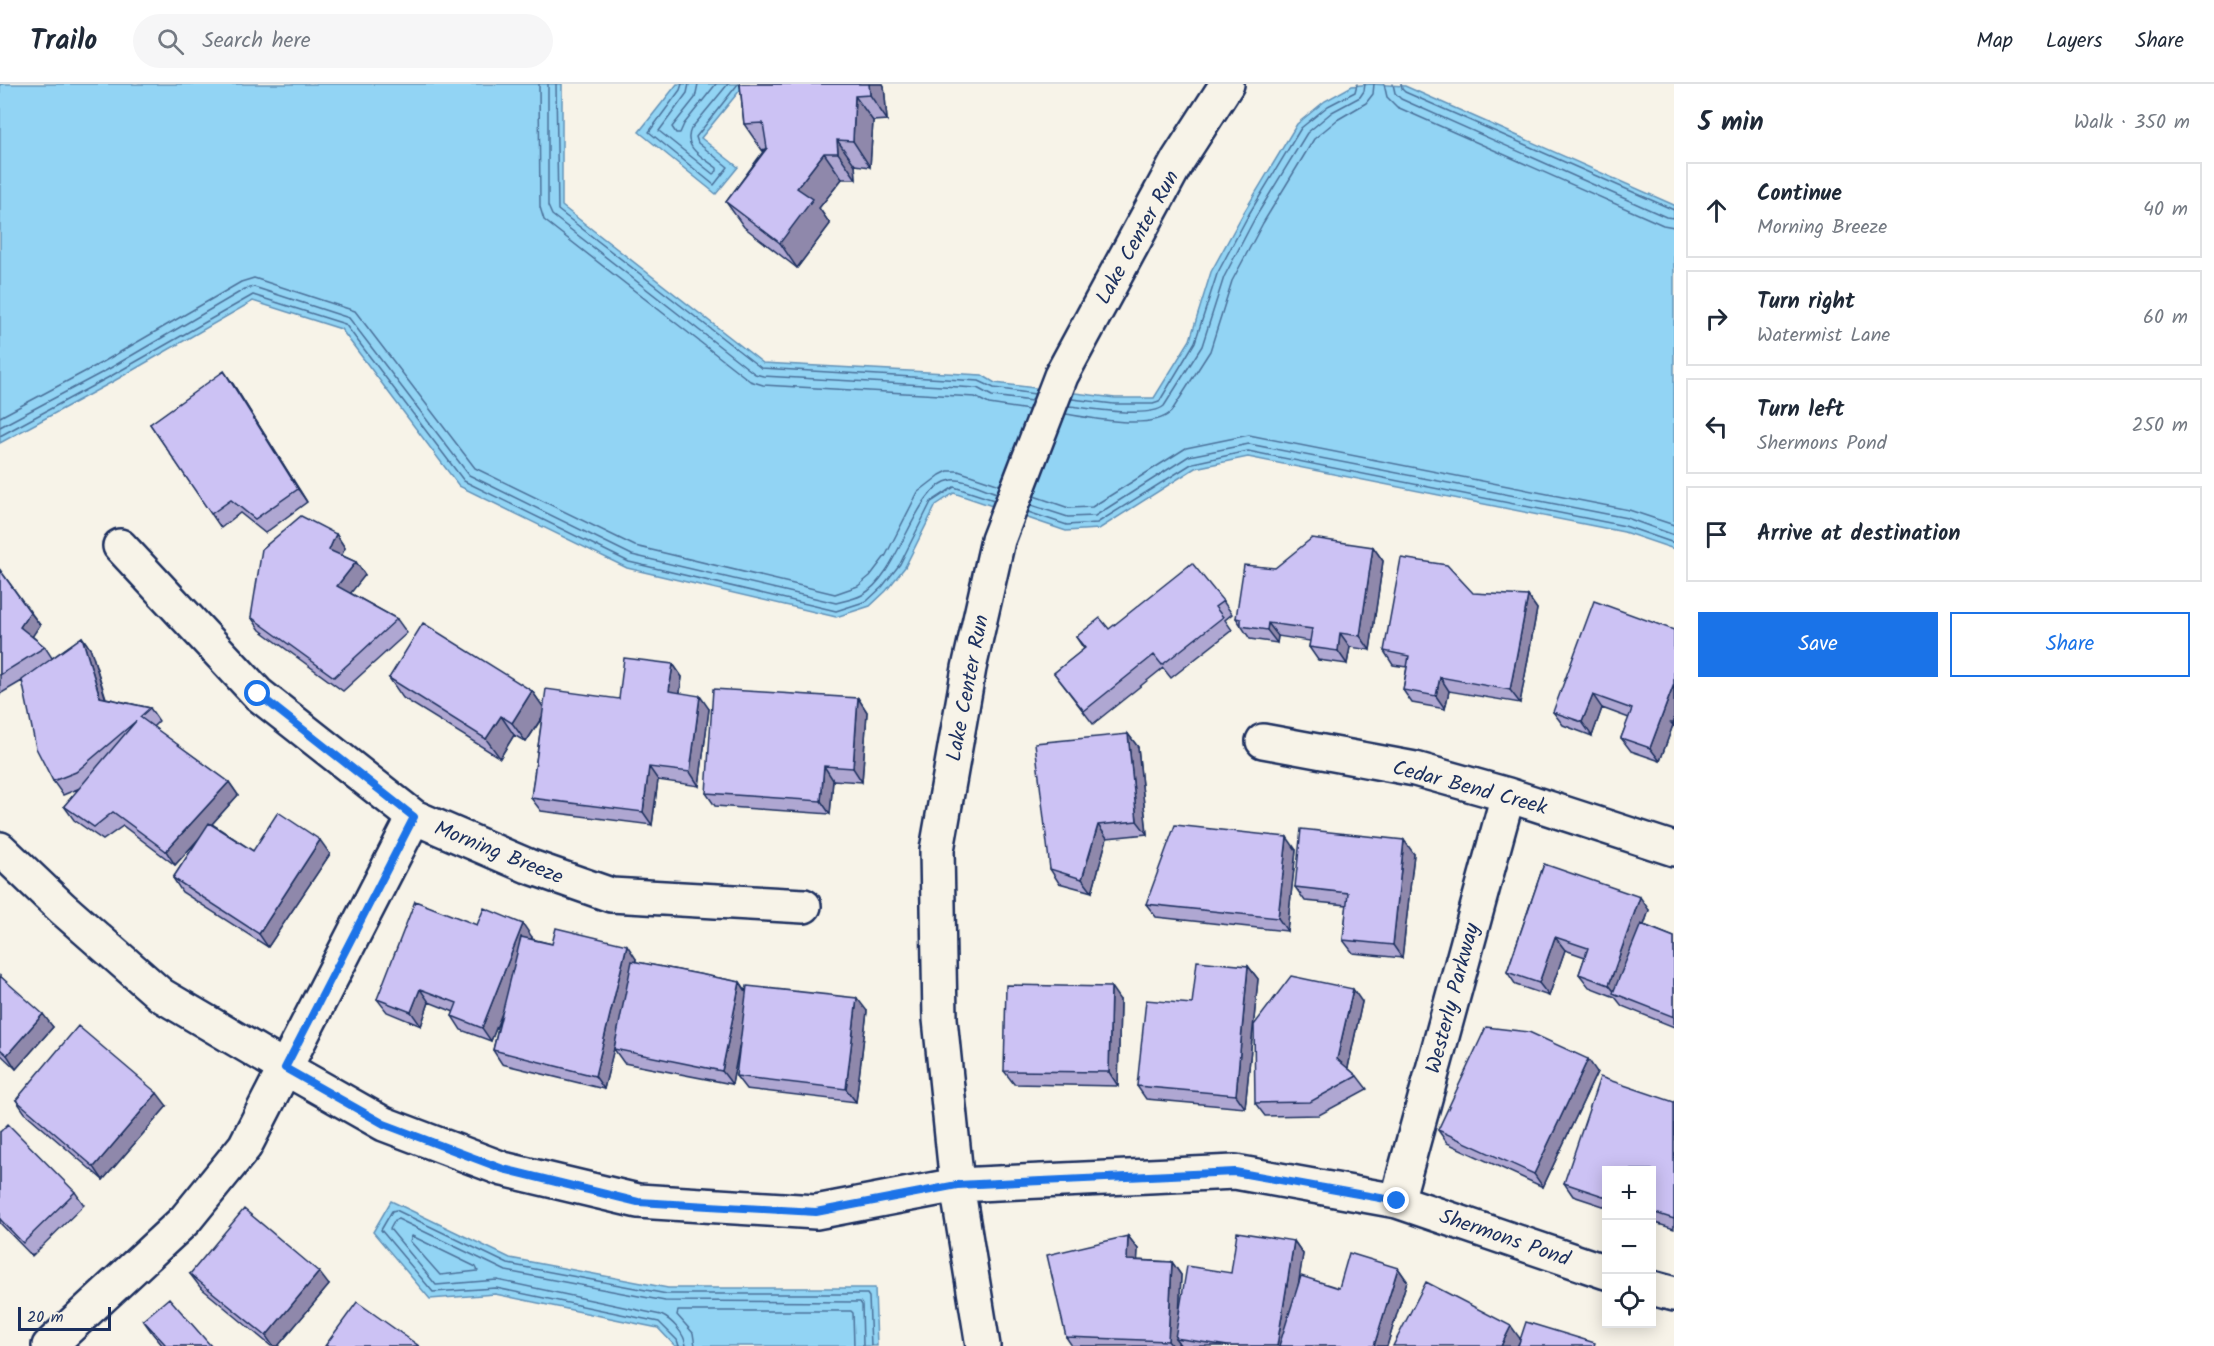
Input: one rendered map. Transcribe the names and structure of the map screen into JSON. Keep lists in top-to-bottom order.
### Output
{
  "streets": {
    "street": [
      "Lake Center Run",
      "Cedar Bend Creek",
      "Morning Breeze",
      "Westerly Parkway",
      "Shermons Pond"
    ]
  },
  "crossings": [
    ["Lake Center Run", "Shermons Pond"],
    ["Cedar Bend Creek", "Westerly Parkway"],
    ["Westerly Parkway", "Shermons Pond"]
  ],
  "scale_bar": "20 m",
  "page": {
    "header": "Trailo",
    "search": "Search here",
    "nav": ["Map", "Layers", "Share"],
    "heading": ["5 min", "Walk · 350 m"],
    "list": [
      ["Continue", "Morning Breeze", "40 m"],
      ["Turn right", "Watermist Lane", "60 m"],
      ["Turn left", "Shermons Pond", "250 m"],
      "Arrive at destination"
    ],
    "buttons": ["Save", "Share"],
    "map_buttons": ["+", "−"],
    "scale": "20 m"
  }
}
